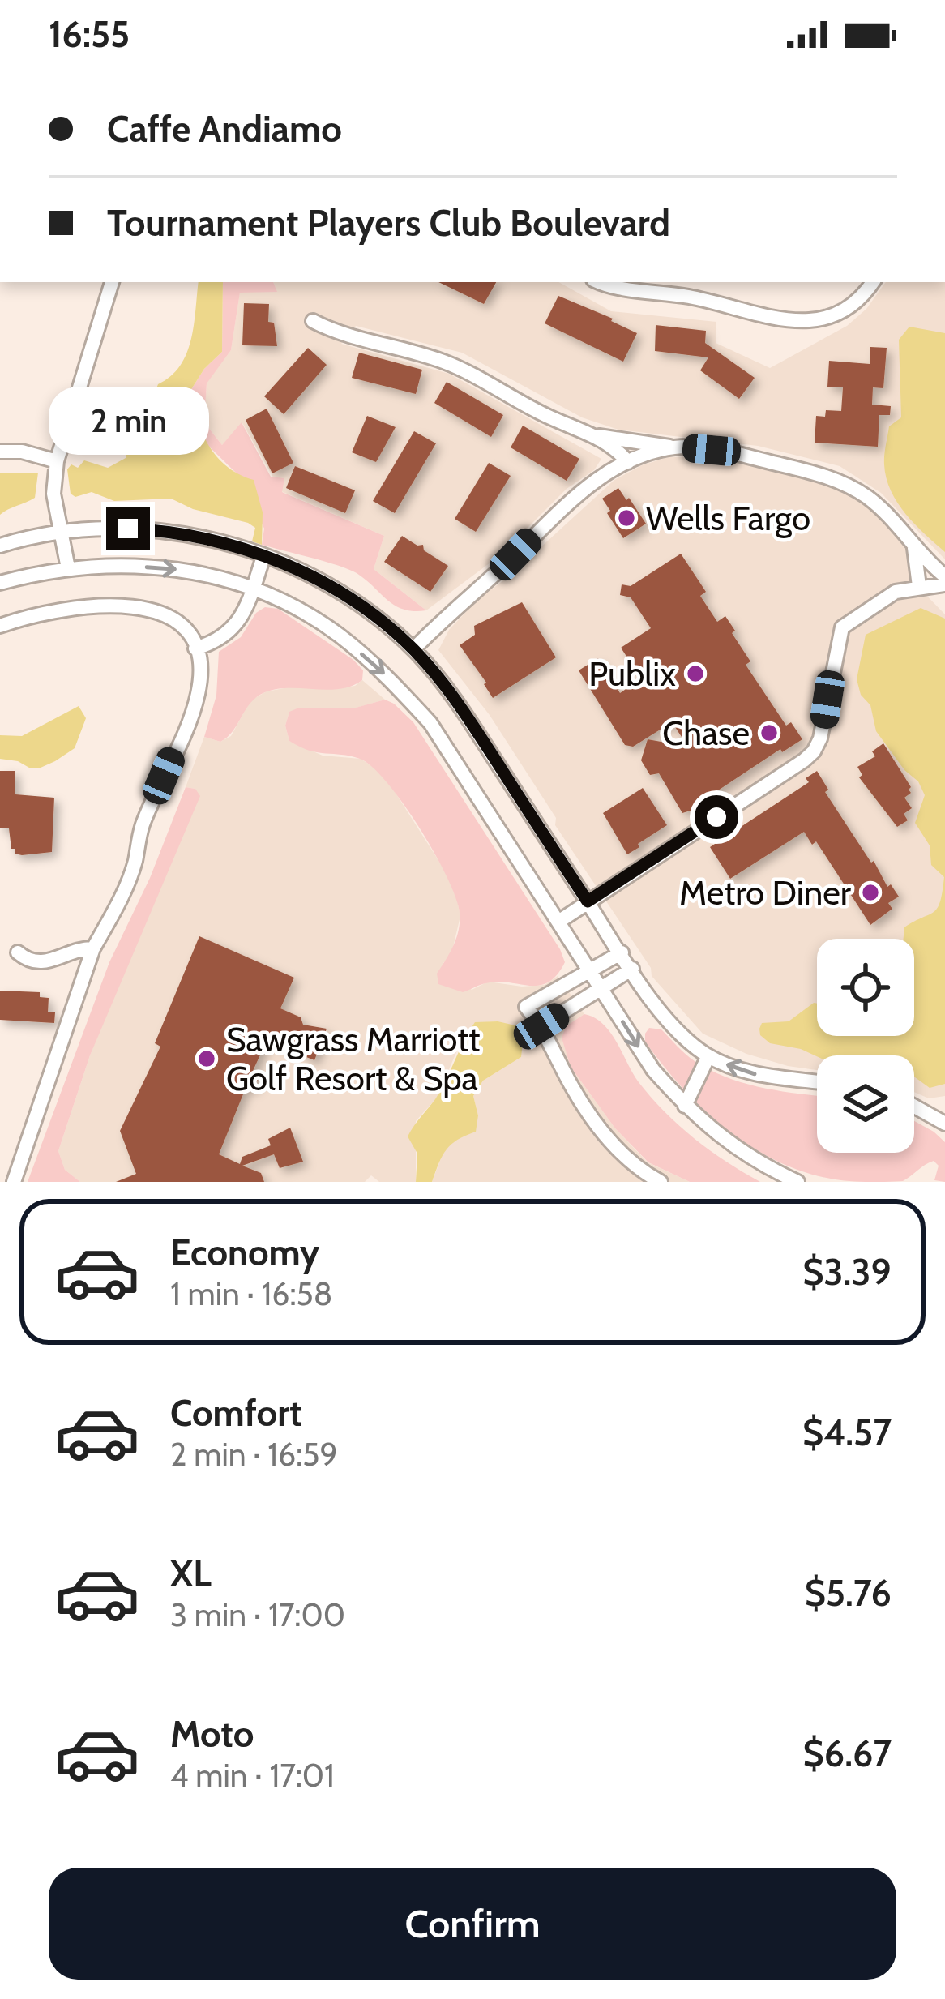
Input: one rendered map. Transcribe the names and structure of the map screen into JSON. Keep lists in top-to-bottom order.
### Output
{
  "places": [
    "Wells Fargo",
    "Publix",
    "Chase",
    "Metro Diner",
    "Sawgrass Marriott Golf Resort & Spa"
  ],
  "page": {
    "status": "16:55",
    "banner": ["Caffe Andiamo", "Tournament Players Club Boulevard"],
    "bubble": "2 min",
    "list": [
      {
        "name": "Economy",
        "note": "1 min · 16:58",
        "value": "$3.39"
      },
      {
        "name": "Comfort",
        "note": "2 min · 16:59",
        "value": "$4.57"
      },
      {
        "name": "XL",
        "note": "3 min · 17:00",
        "value": "$5.76"
      },
      {
        "name": "Moto",
        "note": "4 min · 17:01",
        "value": "$6.67"
      }
    ],
    "buttons": "Confirm"
  }
}
